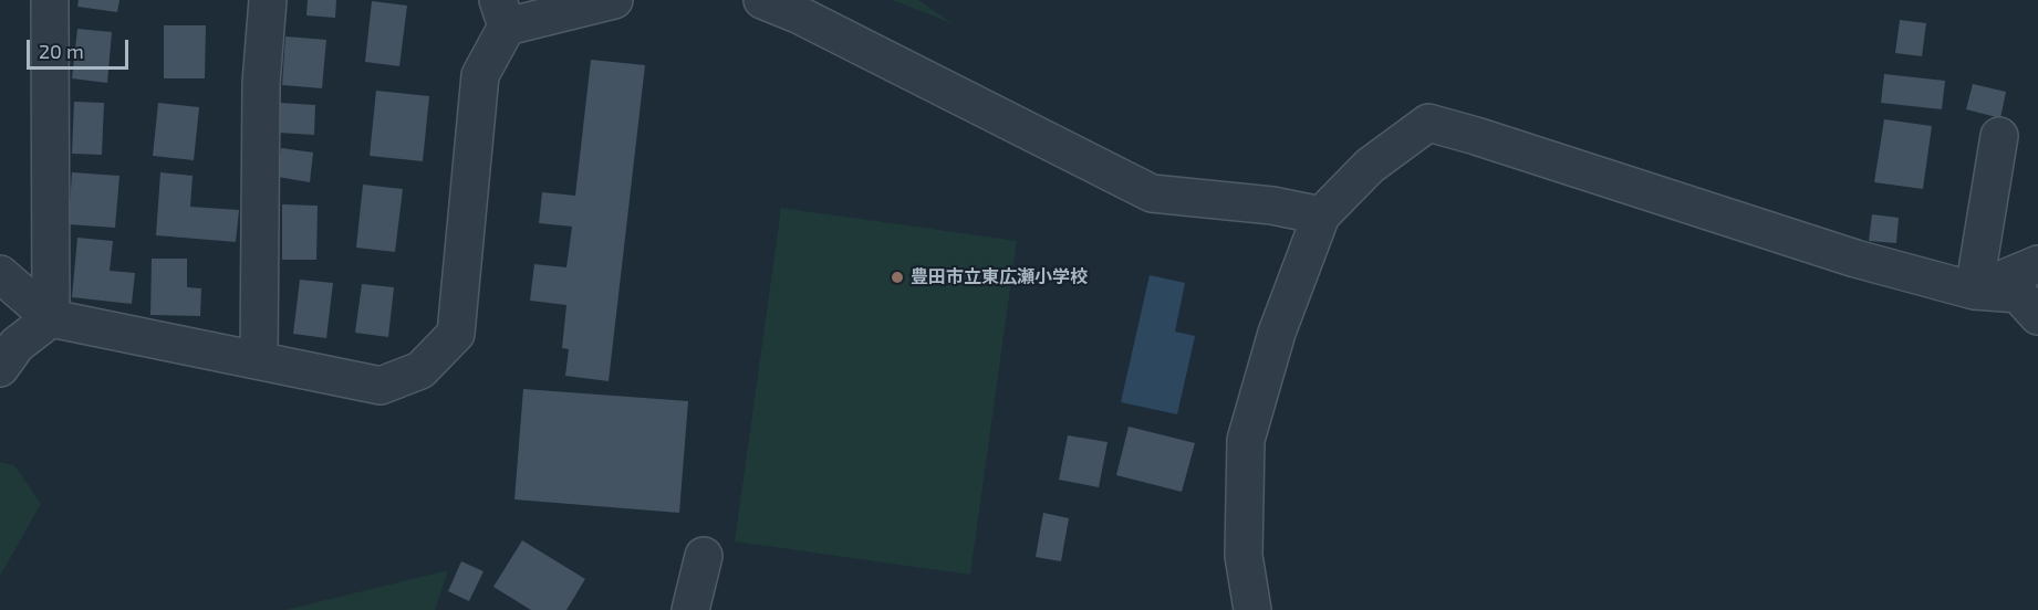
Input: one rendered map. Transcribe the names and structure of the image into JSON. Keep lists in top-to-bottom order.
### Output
{
  "places": ["豊田市立東広瀬小学校"],
  "scale_bar": "20 m"
}
